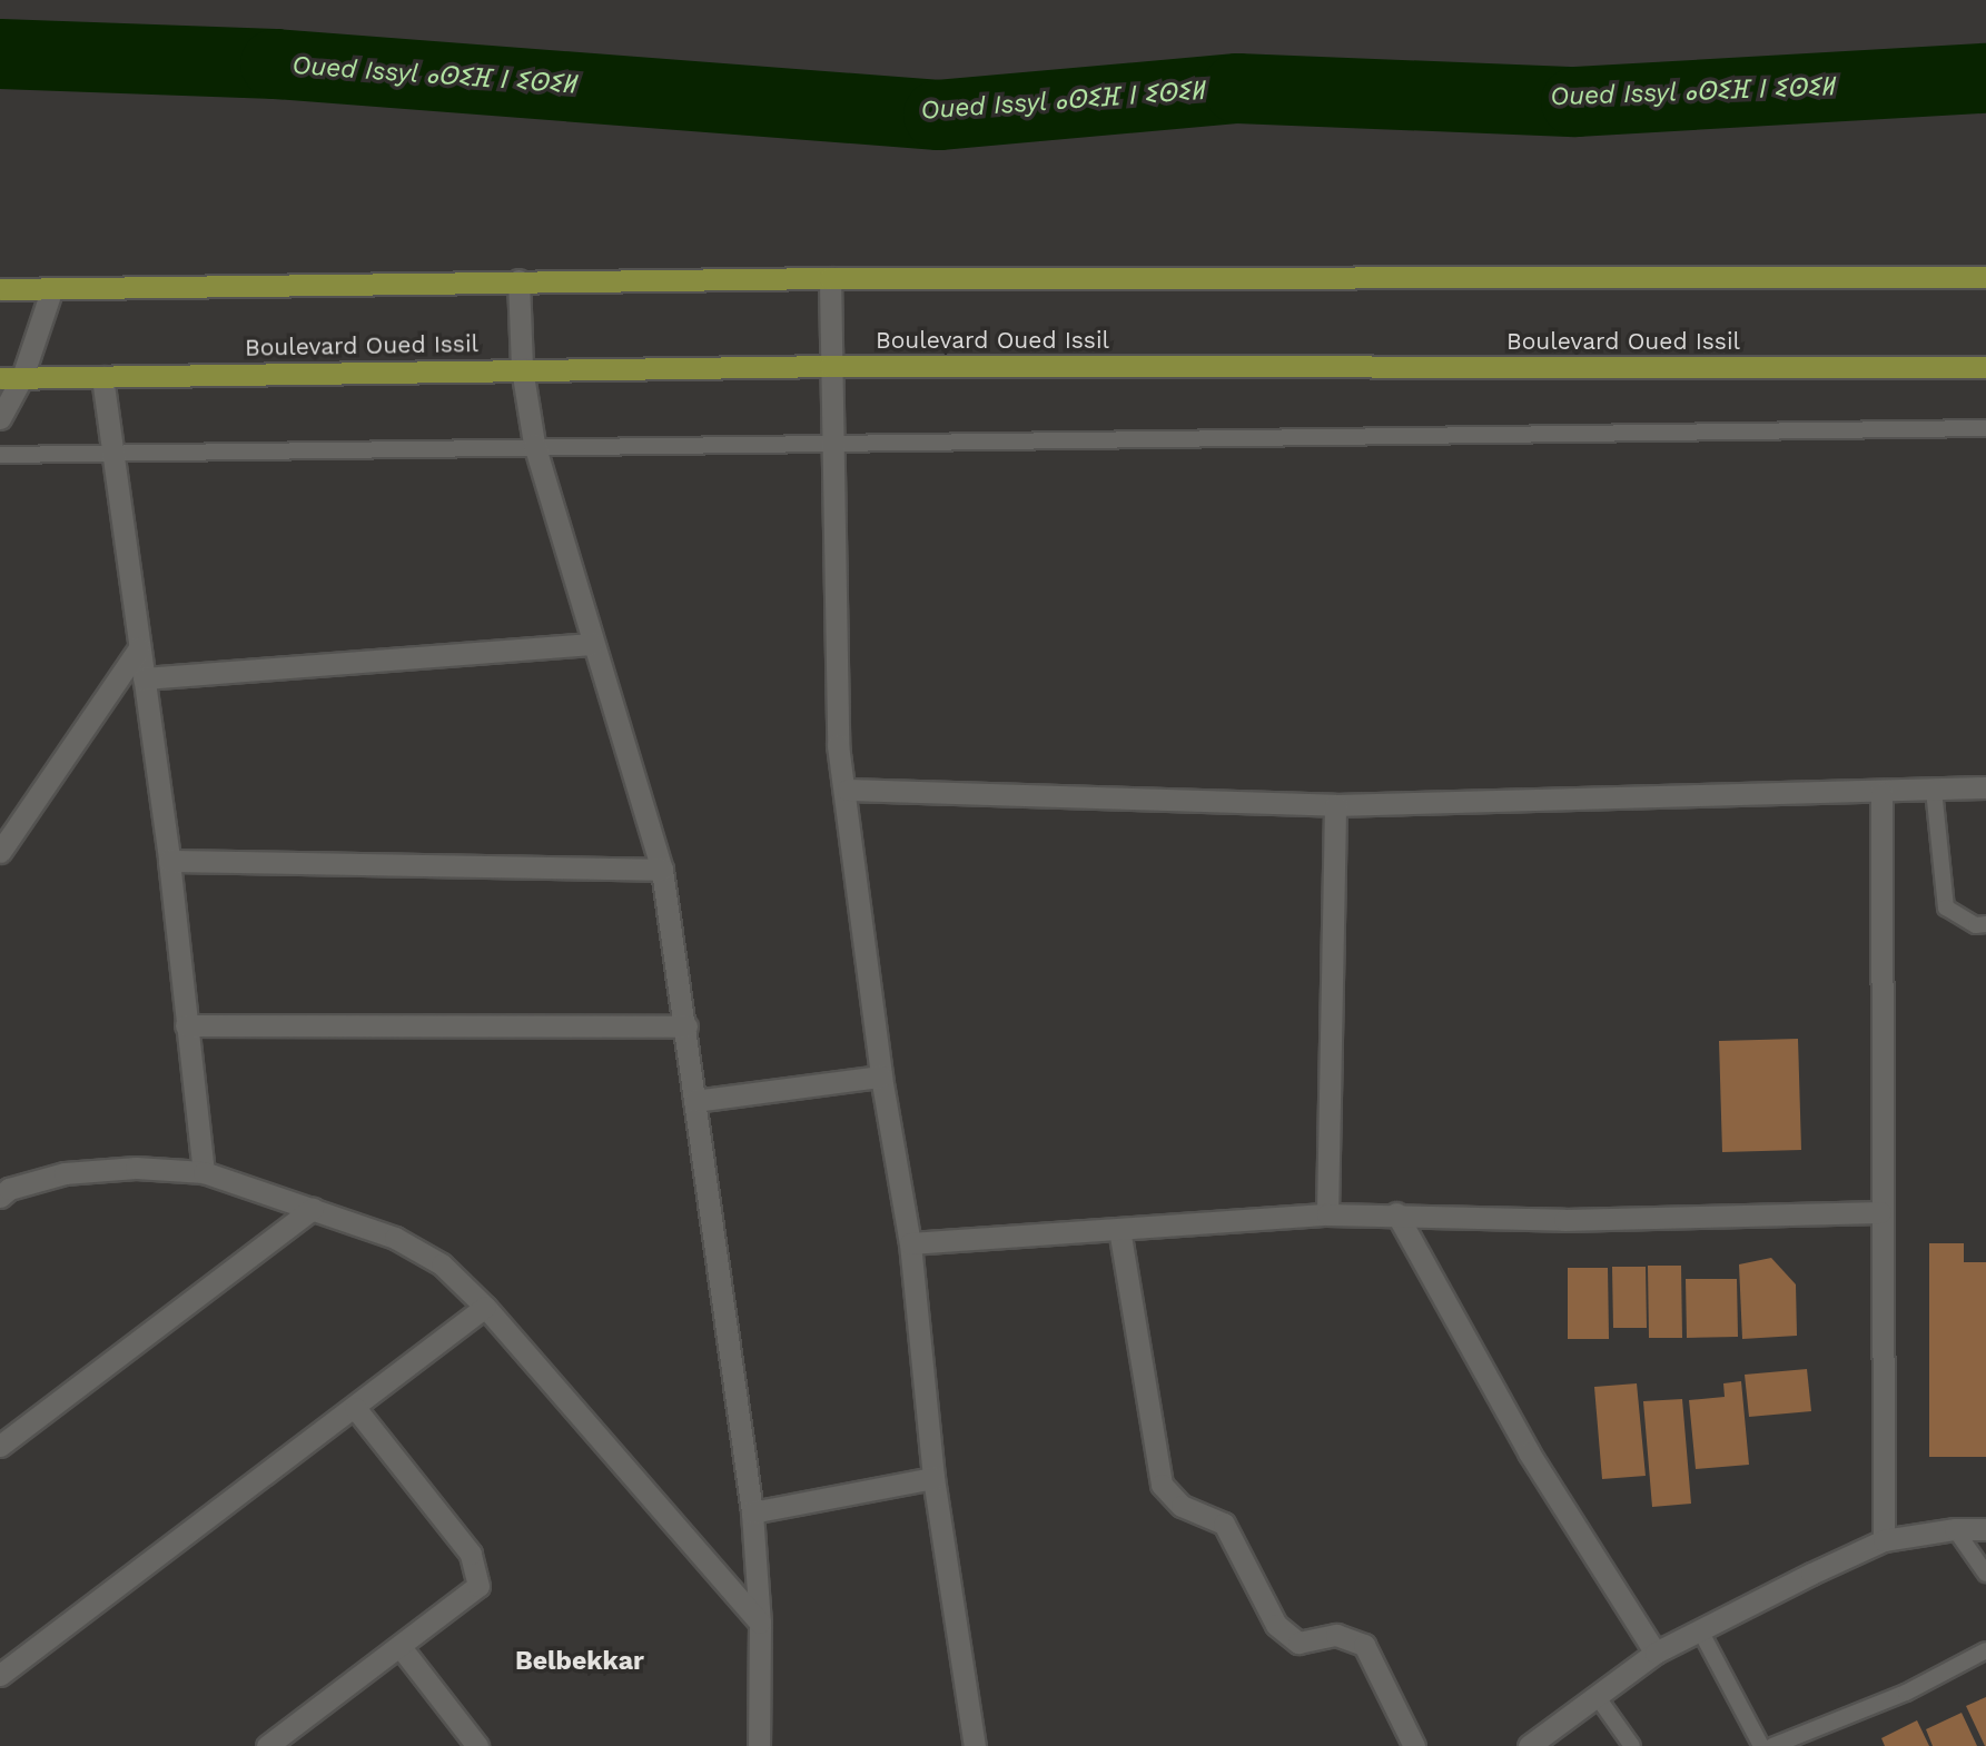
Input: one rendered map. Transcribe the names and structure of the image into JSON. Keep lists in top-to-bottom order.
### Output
{
  "streets": {
    "main road": ["Boulevard Oued Issil"]
  },
  "districts": ["Belbekkar"],
  "water": ["Oued Issyl ⴰⵙⵉⴼ ⵏ ⵉⵙⵉⵍ"]
}
